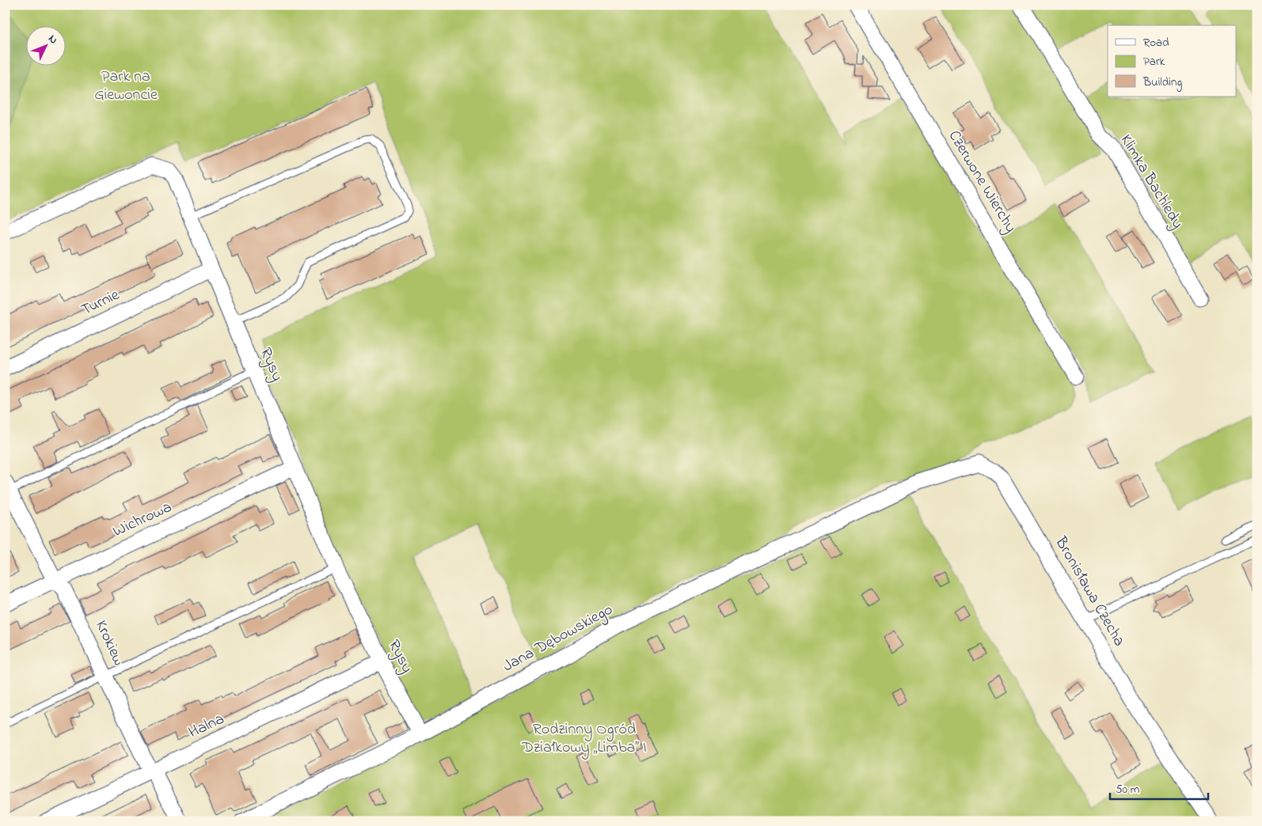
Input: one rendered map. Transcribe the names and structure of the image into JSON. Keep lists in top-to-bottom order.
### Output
{
  "streets": {
    "street": [
      "Czerwone Wierchy",
      "Klimka Bachledy",
      "Turnie",
      "Rysy",
      "Wichrowa",
      "Bronisława Czecha",
      "Jana Dębowskiego",
      "Krokiew",
      "Halna"
    ]
  },
  "crossings": [
    ["Turnie", "Rysy"],
    ["Rysy", "Wichrowa"],
    ["Rysy", "Jana Dębowskiego"],
    ["Rysy", "Halna"],
    ["Wichrowa", "Krokiew"],
    ["Bronisława Czecha", "Jana Dębowskiego"],
    ["Krokiew", "Halna"]
  ],
  "parks": ["Park na Giewoncie", "Rodzinny Ogród Działkowy „Limba” I"],
  "legend": ["Road", "Park", "Building"],
  "scale_bar": "50 m",
  "north": "top right"
}
